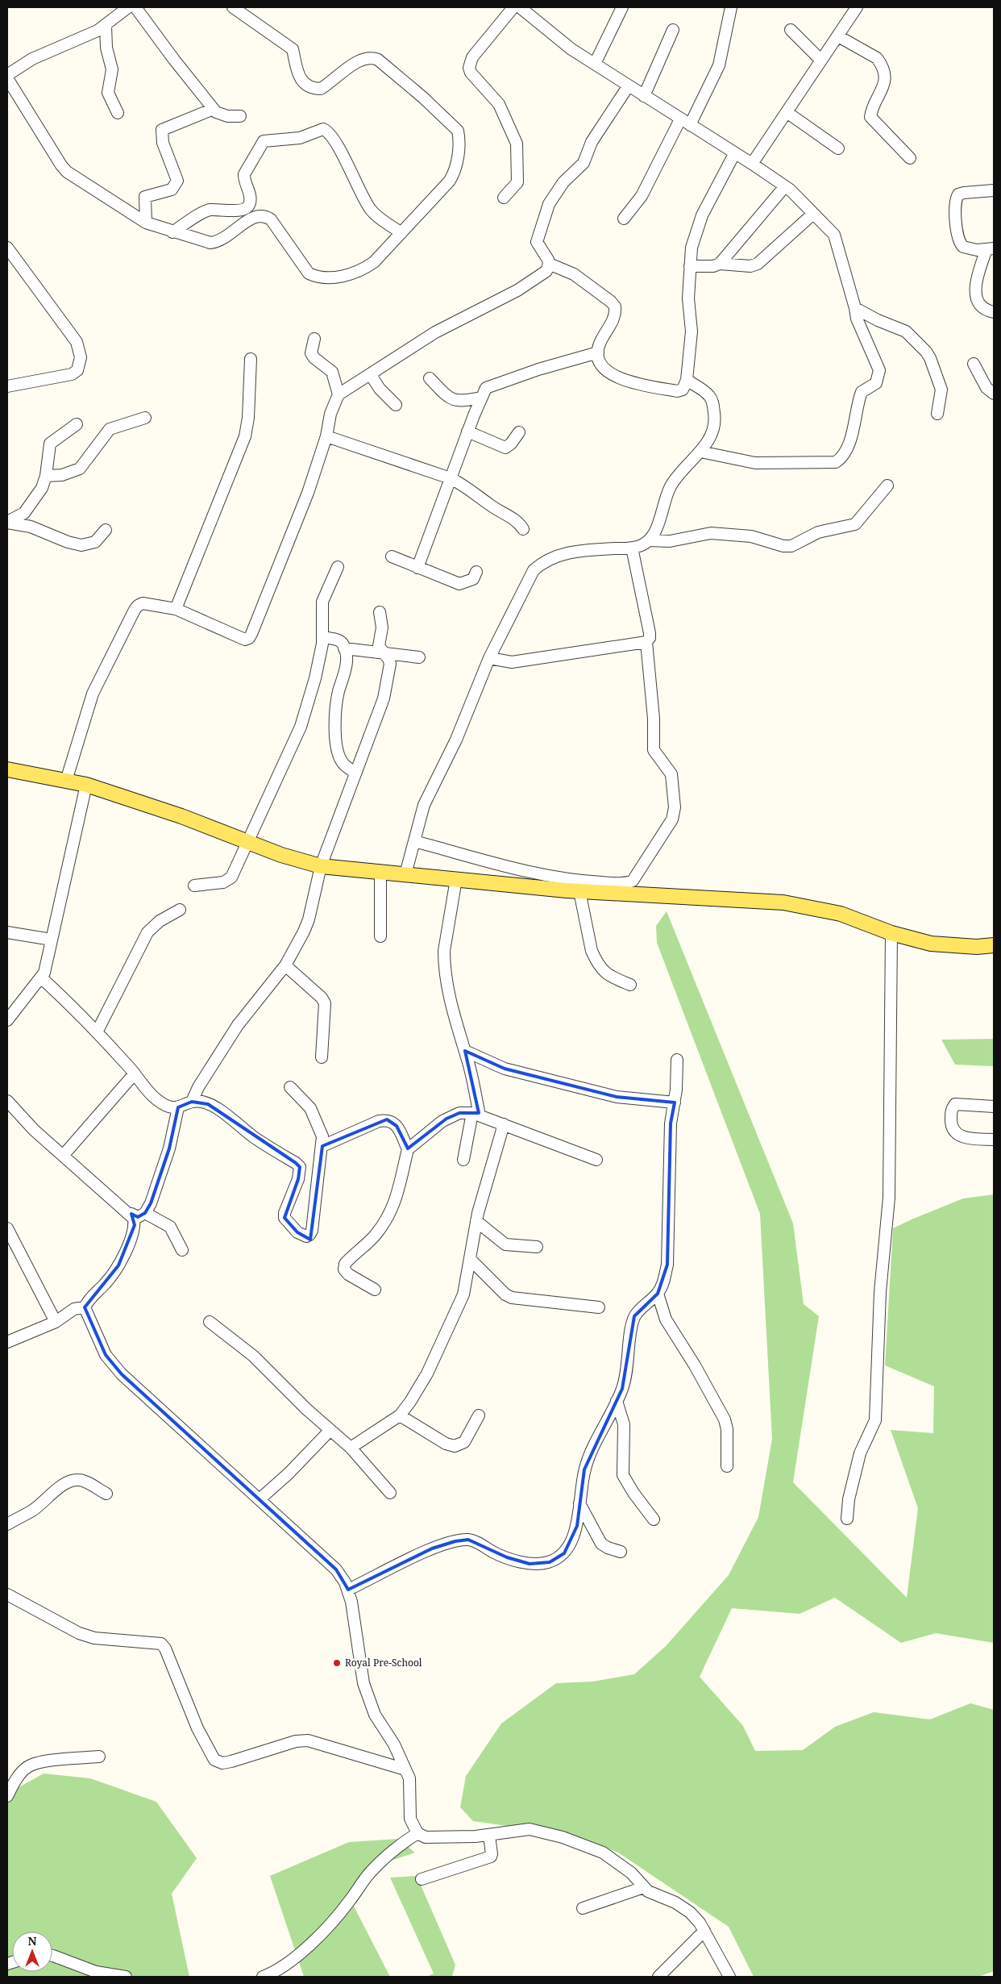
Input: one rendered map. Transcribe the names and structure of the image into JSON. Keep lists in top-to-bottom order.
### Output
{
  "places": ["Royal Pre-School"],
  "north": "top"
}
